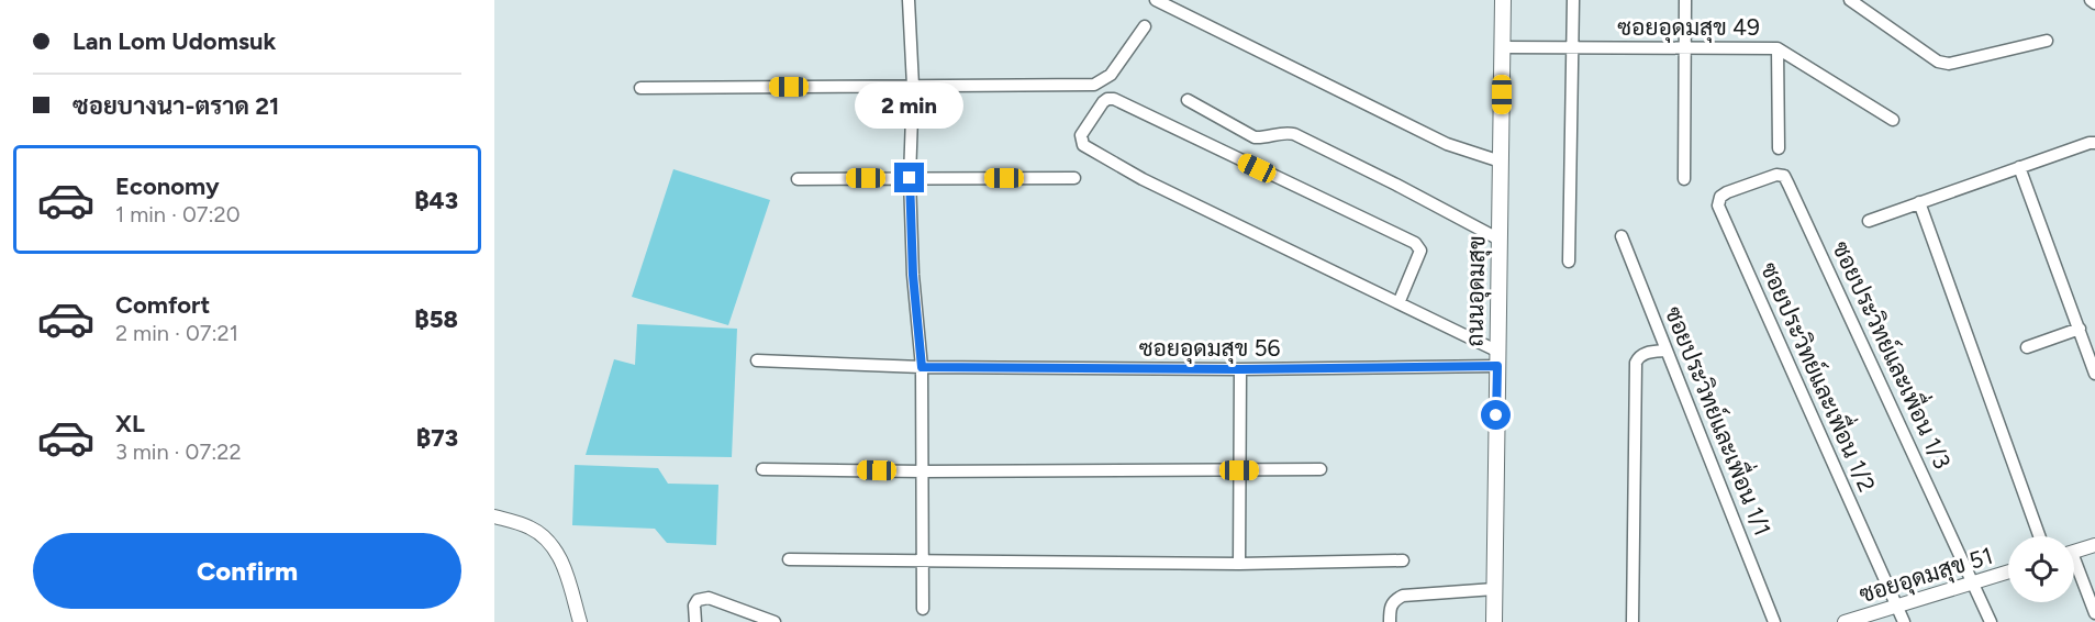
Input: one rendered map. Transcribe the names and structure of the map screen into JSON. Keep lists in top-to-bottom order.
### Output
{
  "streets": {
    "main road": ["ถนนอุดมสุข"],
    "street": [
      "ซอยอุดมสุข 49",
      "ซอยอุดมสุข 56",
      "ซอยประวิทย์และเพื่อน 1/3",
      "ซอยประวิทย์และเพื่อน 1/2",
      "ซอยประวิทย์และเพื่อน 1/1",
      "ซอยอุดมสุข 51"
    ]
  },
  "crossings": [
    ["ซอยอุดมสุข 49", "ถนนอุดมสุข"],
    ["ถนนอุดมสุข", "ซอยอุดมสุข 56"],
    ["ซอยประวิทย์และเพื่อน 1/3", "ซอยประวิทย์และเพื่อน 1/2"],
    ["ซอยประวิทย์และเพื่อน 1/3", "ซอยอุดมสุข 51"],
    ["ซอยประวิทย์และเพื่อน 1/2", "ซอยอุดมสุข 51"]
  ],
  "page": {
    "banner": ["Lan Lom Udomsuk", "ซอยบางนา-ตราด 21"],
    "bubble": "2 min",
    "list": [
      {
        "name": "Economy",
        "note": "1 min · 07:20",
        "value": "฿43"
      },
      {
        "name": "Comfort",
        "note": "2 min · 07:21",
        "value": "฿58"
      },
      {
        "name": "XL",
        "note": "3 min · 07:22",
        "value": "฿73"
      }
    ],
    "buttons": "Confirm"
  }
}
